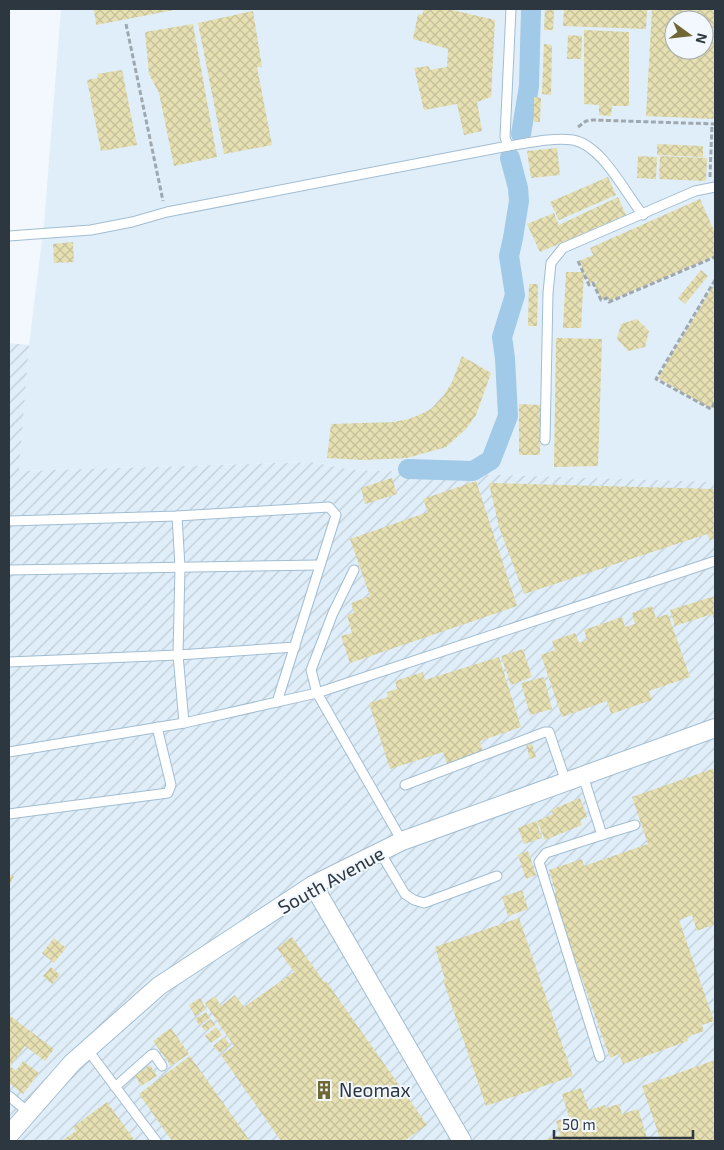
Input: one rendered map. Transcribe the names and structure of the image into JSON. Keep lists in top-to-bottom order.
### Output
{
  "streets": {
    "street": ["South Avenue"]
  },
  "places": {
    "building": ["Neomax"]
  },
  "scale_bar": "50 m",
  "north": "right"
}
